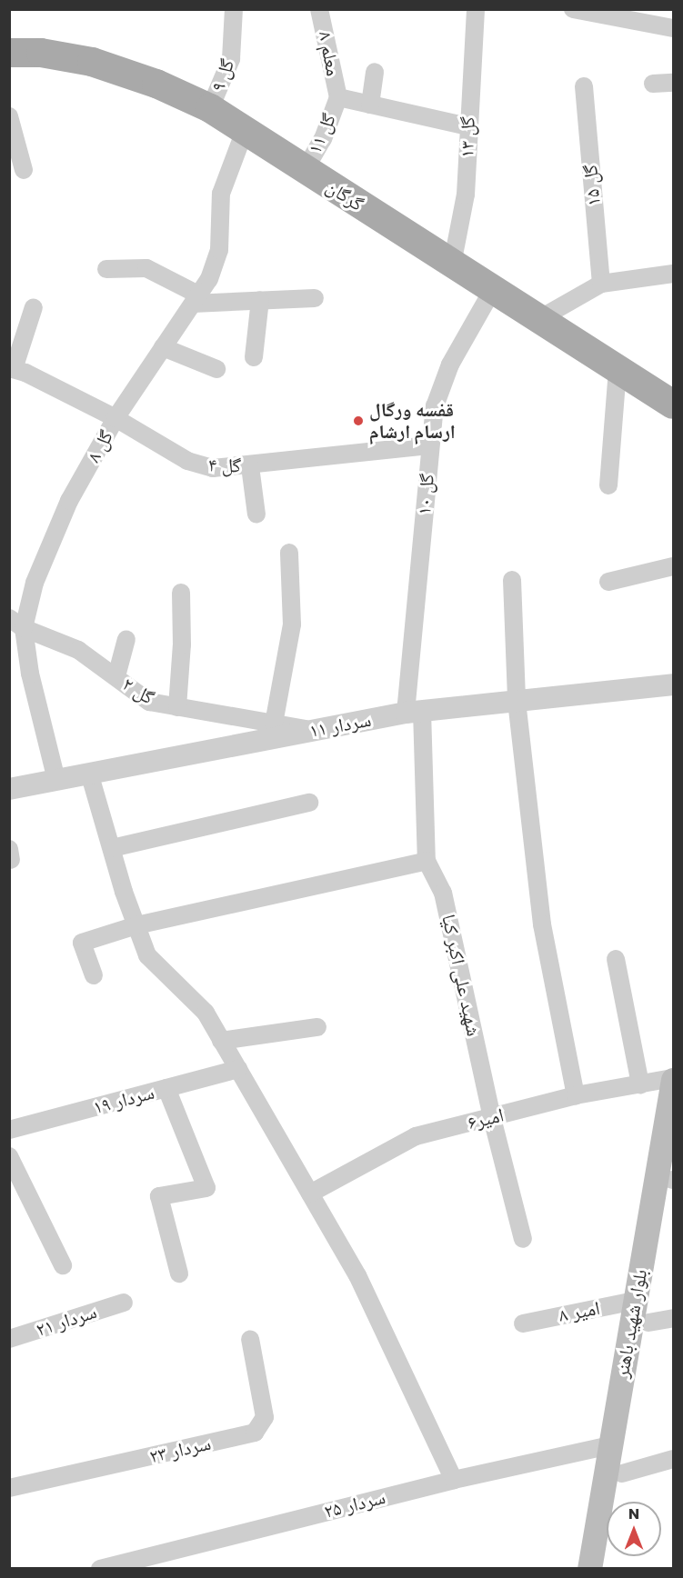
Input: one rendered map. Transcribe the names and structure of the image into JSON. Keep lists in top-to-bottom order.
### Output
{
  "streets": {
    "main road": ["گرگان", "بلوار شهید باهنر"],
    "street": [
      "معلم ۸",
      "گل ۹",
      "گل ۱۱",
      "گل ۱۳",
      "گل ۱۵",
      "گل ۸",
      "گل ۴",
      "گل ۱۰",
      "گل ۲",
      "سردار ۱۱",
      "شهید علی اکبر کیا",
      "سردار ۱۹",
      "امیر۶",
      "امیر ۸",
      "سردار ۲۱",
      "سردار ۲۳",
      "سردار ۲۵"
    ]
  },
  "crossings": [
    ["معلم ۸", "گل ۱۱"],
    ["گل ۹", "گرگان"],
    ["گل ۱۱", "گرگان"],
    ["گل ۱۳", "گرگان"],
    ["گرگان", "گل ۸"],
    ["گرگان", "گل ۱۰"],
    ["گل ۸", "گل ۴"],
    ["گل ۸", "گل ۲"],
    ["گل ۸", "سردار ۱۱"],
    ["گل ۴", "گل ۱۰"],
    ["گل ۱۰", "سردار ۱۱"],
    ["گل ۱۰", "شهید علی اکبر کیا"],
    ["گل ۲", "سردار ۱۱"],
    ["سردار ۱۱", "شهید علی اکبر کیا"],
    ["شهید علی اکبر کیا", "امیر۶"],
    ["امیر۶", "بلوار شهید باهنر"],
    ["امیر ۸", "بلوار شهید باهنر"],
    ["بلوار شهید باهنر", "سردار ۲۵"]
  ],
  "places": ["قفسه ورگال ارسام ارشام"],
  "north": "top"
}
